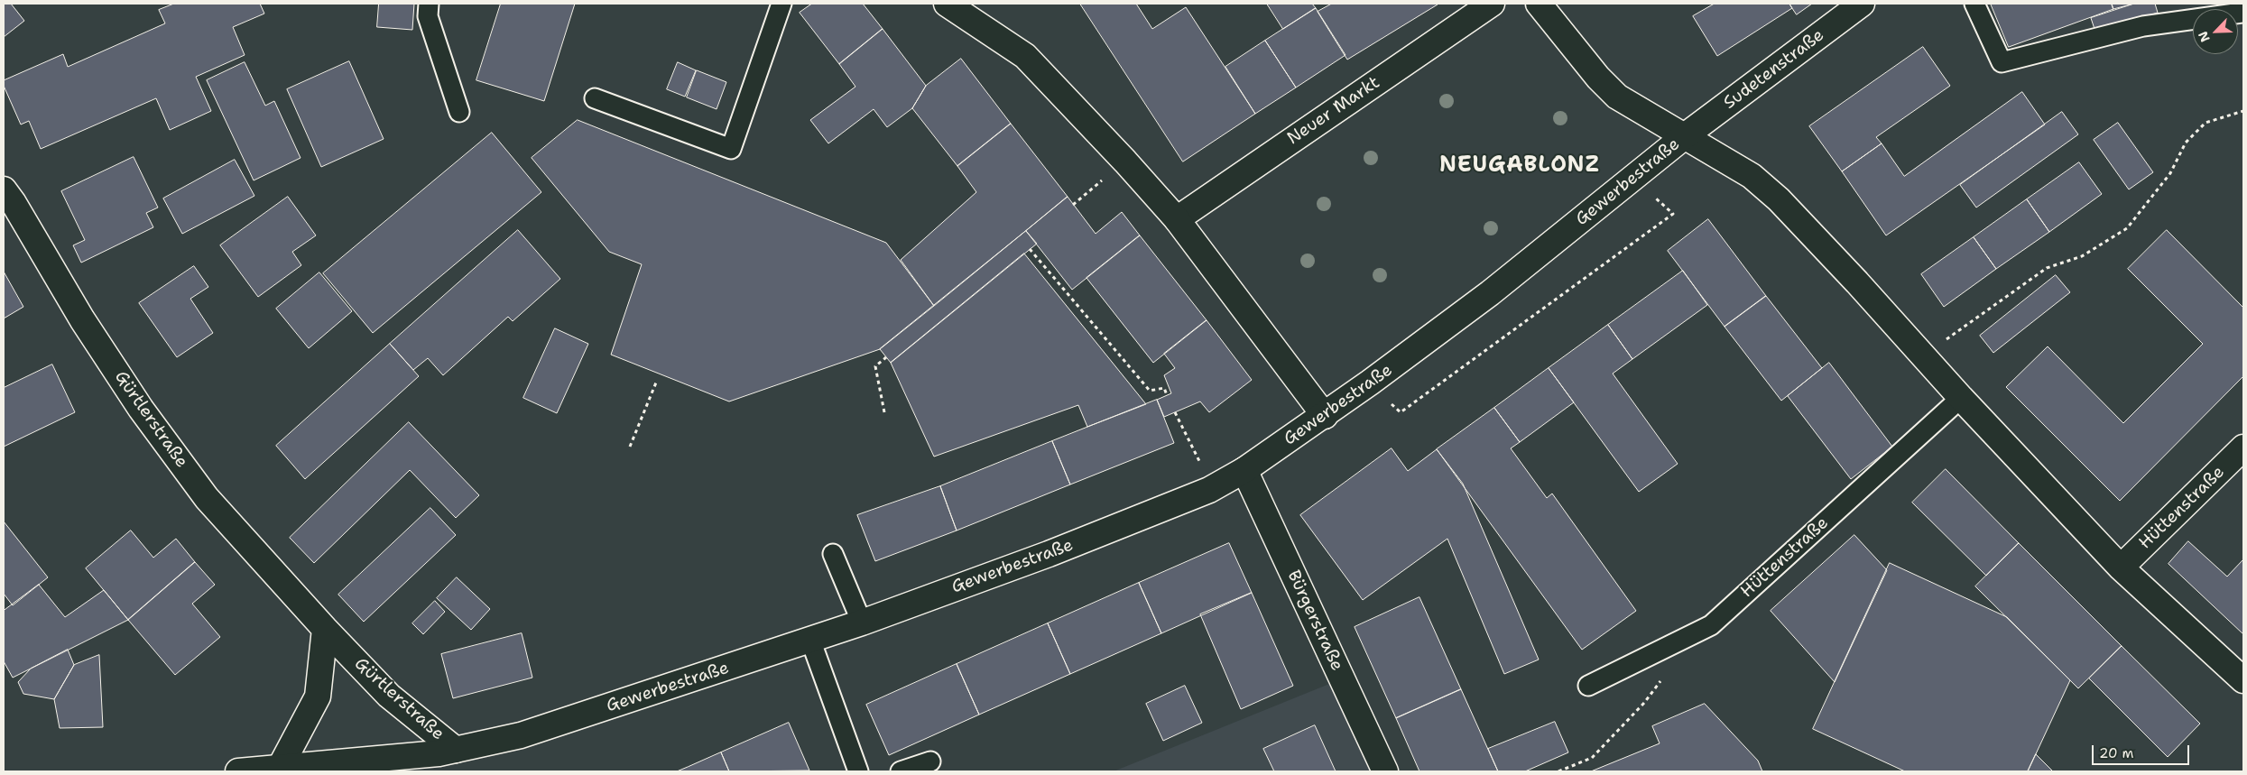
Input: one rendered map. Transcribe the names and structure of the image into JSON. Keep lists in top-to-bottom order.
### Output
{
  "streets": {
    "street": [
      "Sudetenstraße",
      "Neuer Markt",
      "Gewerbestraße",
      "Gürtlerstraße",
      "Hüttenstraße",
      "Bürgerstraße"
    ]
  },
  "crossings": [
    ["Sudetenstraße", "Gewerbestraße"],
    ["Gewerbestraße", "Gürtlerstraße"],
    ["Gewerbestraße", "Bürgerstraße"]
  ],
  "districts": ["NEUGABLONZ"],
  "scale_bar": "20 m",
  "north": "bottom left"
}
